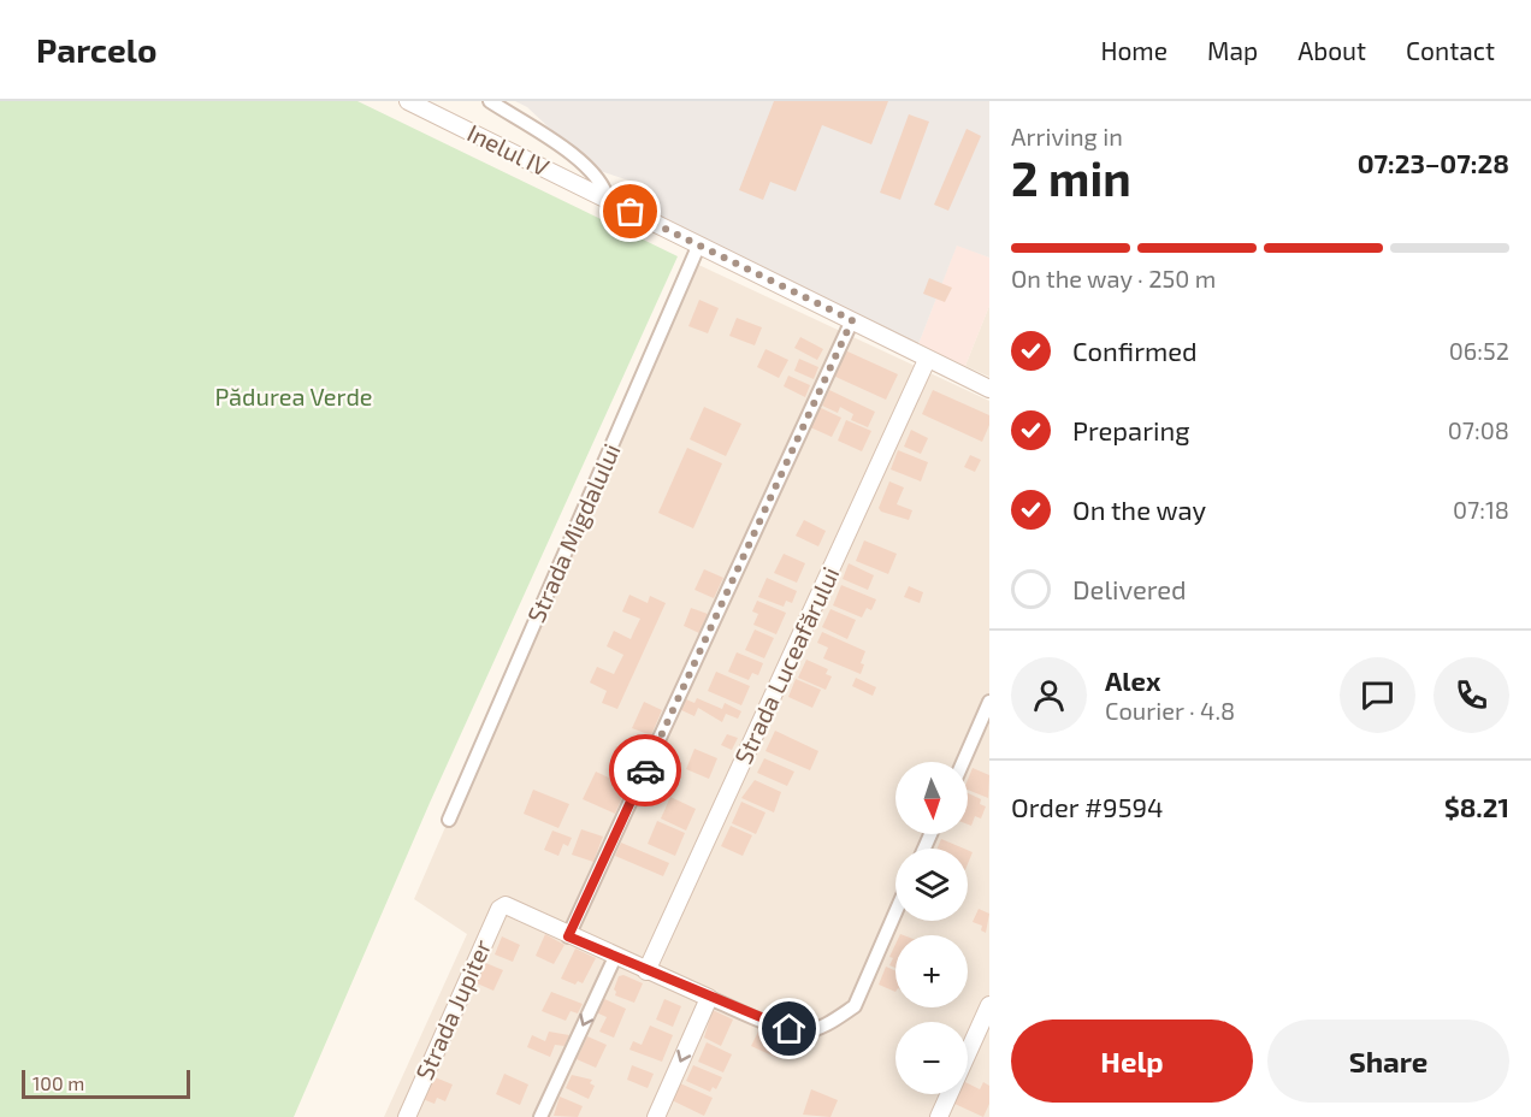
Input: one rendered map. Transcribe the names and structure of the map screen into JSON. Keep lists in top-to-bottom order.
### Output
{
  "streets": {
    "street": [
      "Inelul IV",
      "Strada Migdalului",
      "Strada Luceafărului",
      "Strada Jupiter"
    ]
  },
  "crossings": [
    ["Inelul IV", "Strada Migdalului"],
    ["Inelul IV", "Strada Luceafărului"]
  ],
  "parks": ["Pădurea Verde"],
  "scale_bar": "100 m",
  "north": "bottom",
  "page": {
    "header": "Parcelo",
    "nav": [
      "Home",
      "Map",
      "About",
      "Contact"
    ],
    "heading": ["2 min", "Arriving in", "07:23–07:28"],
    "panel": [
      "Alex",
      "Courier · 4.8",
      "Order #9594",
      "$8.21"
    ],
    "bar": "On the way · 250 m",
    "list": [
      ["Confirmed", "06:52"],
      ["Preparing", "07:08"],
      ["On the way", "07:18"],
      "Delivered"
    ],
    "map_buttons": ["+", "−"],
    "buttons": ["Help", "Share"],
    "scale": "100 m"
  }
}
